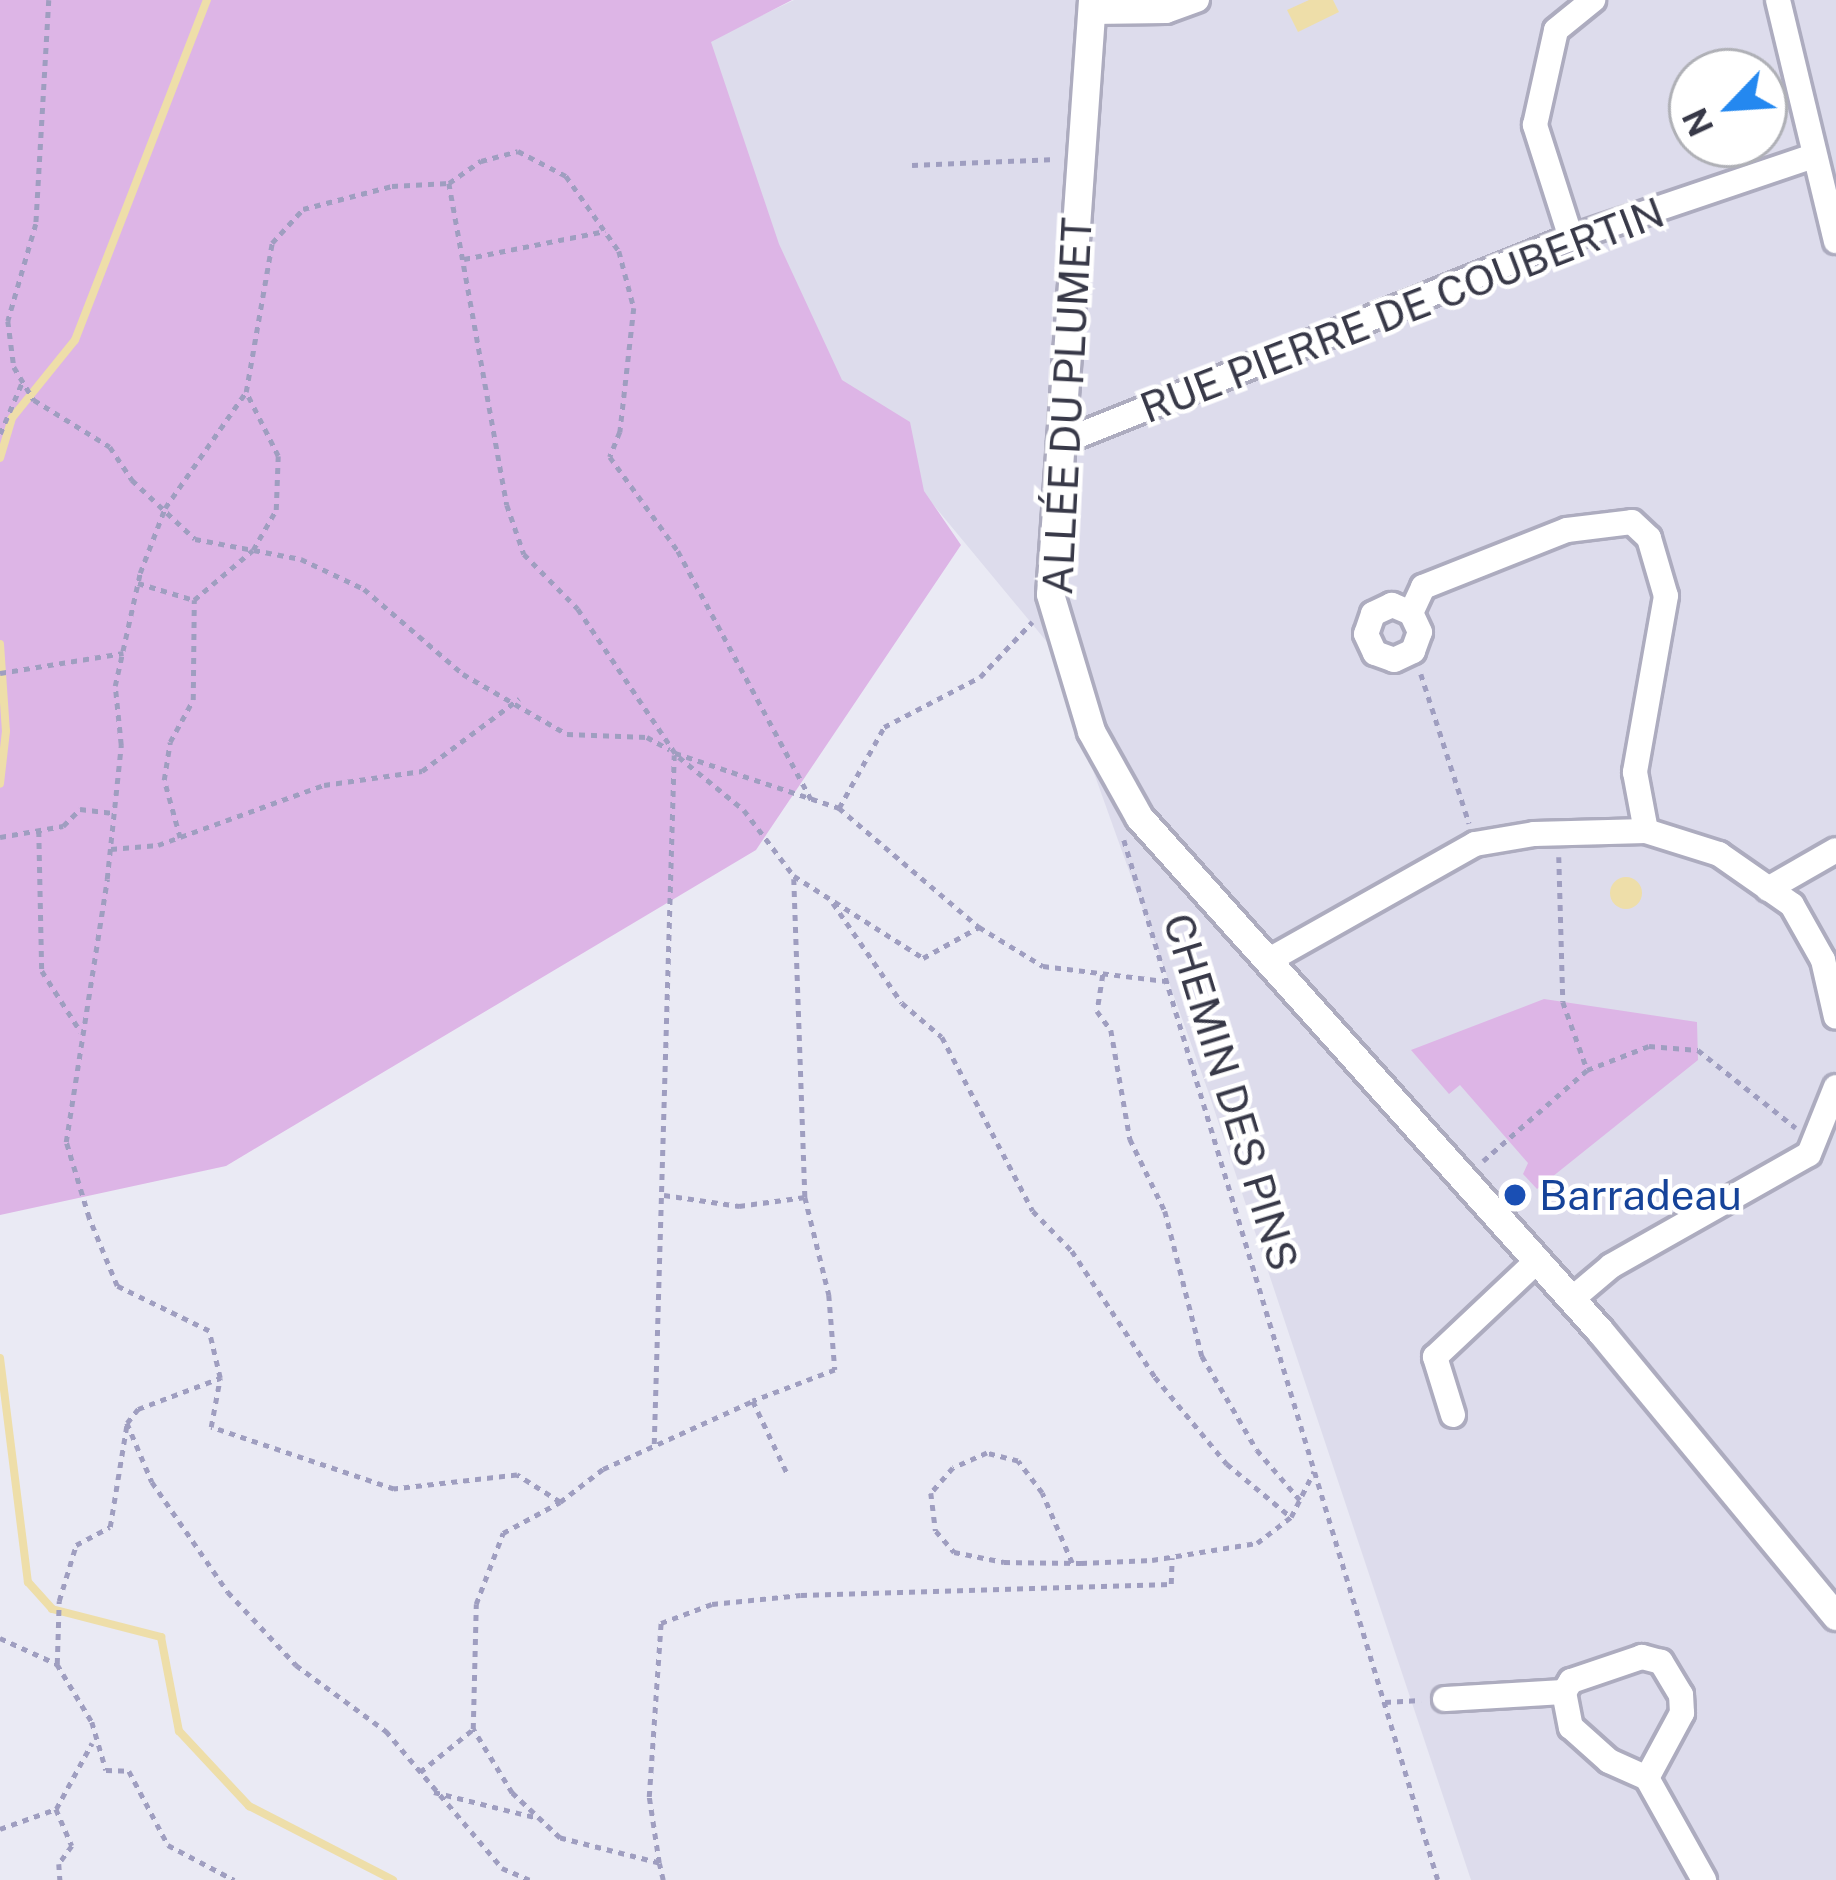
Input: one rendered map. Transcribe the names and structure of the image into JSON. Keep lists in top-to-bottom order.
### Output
{
  "streets": {
    "street": ["RUE PIERRE DE COUBERTIN", "ALLÉE DU PLUMET"],
    "path": ["CHEMIN DES PINS"]
  },
  "crossings": [
    ["RUE PIERRE DE COUBERTIN", "ALLÉE DU PLUMET"]
  ],
  "places": ["Barradeau"],
  "north": "bottom left"
}
